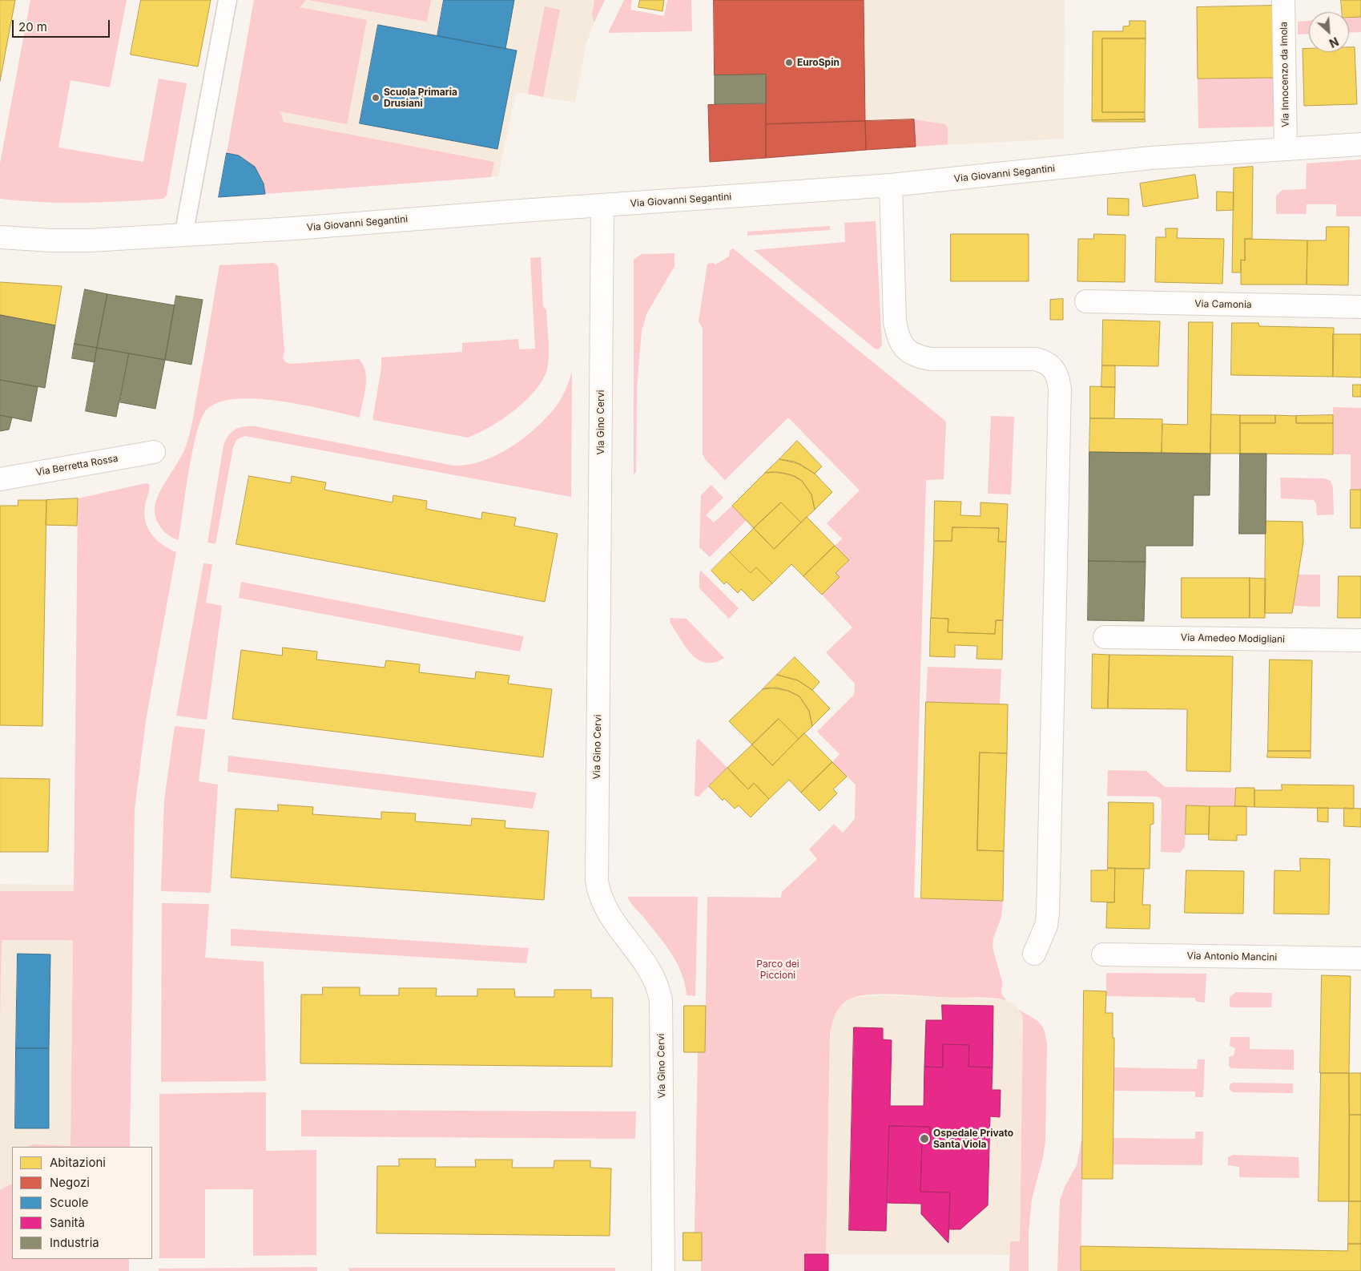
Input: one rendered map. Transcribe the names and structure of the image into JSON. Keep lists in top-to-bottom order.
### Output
{
  "streets": {
    "street": [
      "Via Innocenzo da Imola",
      "Via Giovanni Segantini",
      "Via Camonia",
      "Via Gino Cervi",
      "Via Berretta Rossa",
      "Via Amedeo Modigliani",
      "Via Antonio Mancini"
    ]
  },
  "crossings": [
    ["Via Innocenzo da Imola", "Via Giovanni Segantini"],
    ["Via Giovanni Segantini", "Via Gino Cervi"]
  ],
  "parks": ["Parco dei Piccioni"],
  "places": ["EuroSpin", "Scuola Primaria Drusiani", "Ospedale Privato Santa Viola"],
  "legend": [
    "Abitazioni",
    "Negozi",
    "Scuole",
    "Sanità",
    "Industria"
  ],
  "scale_bar": "20 m",
  "north": "bottom right"
}
